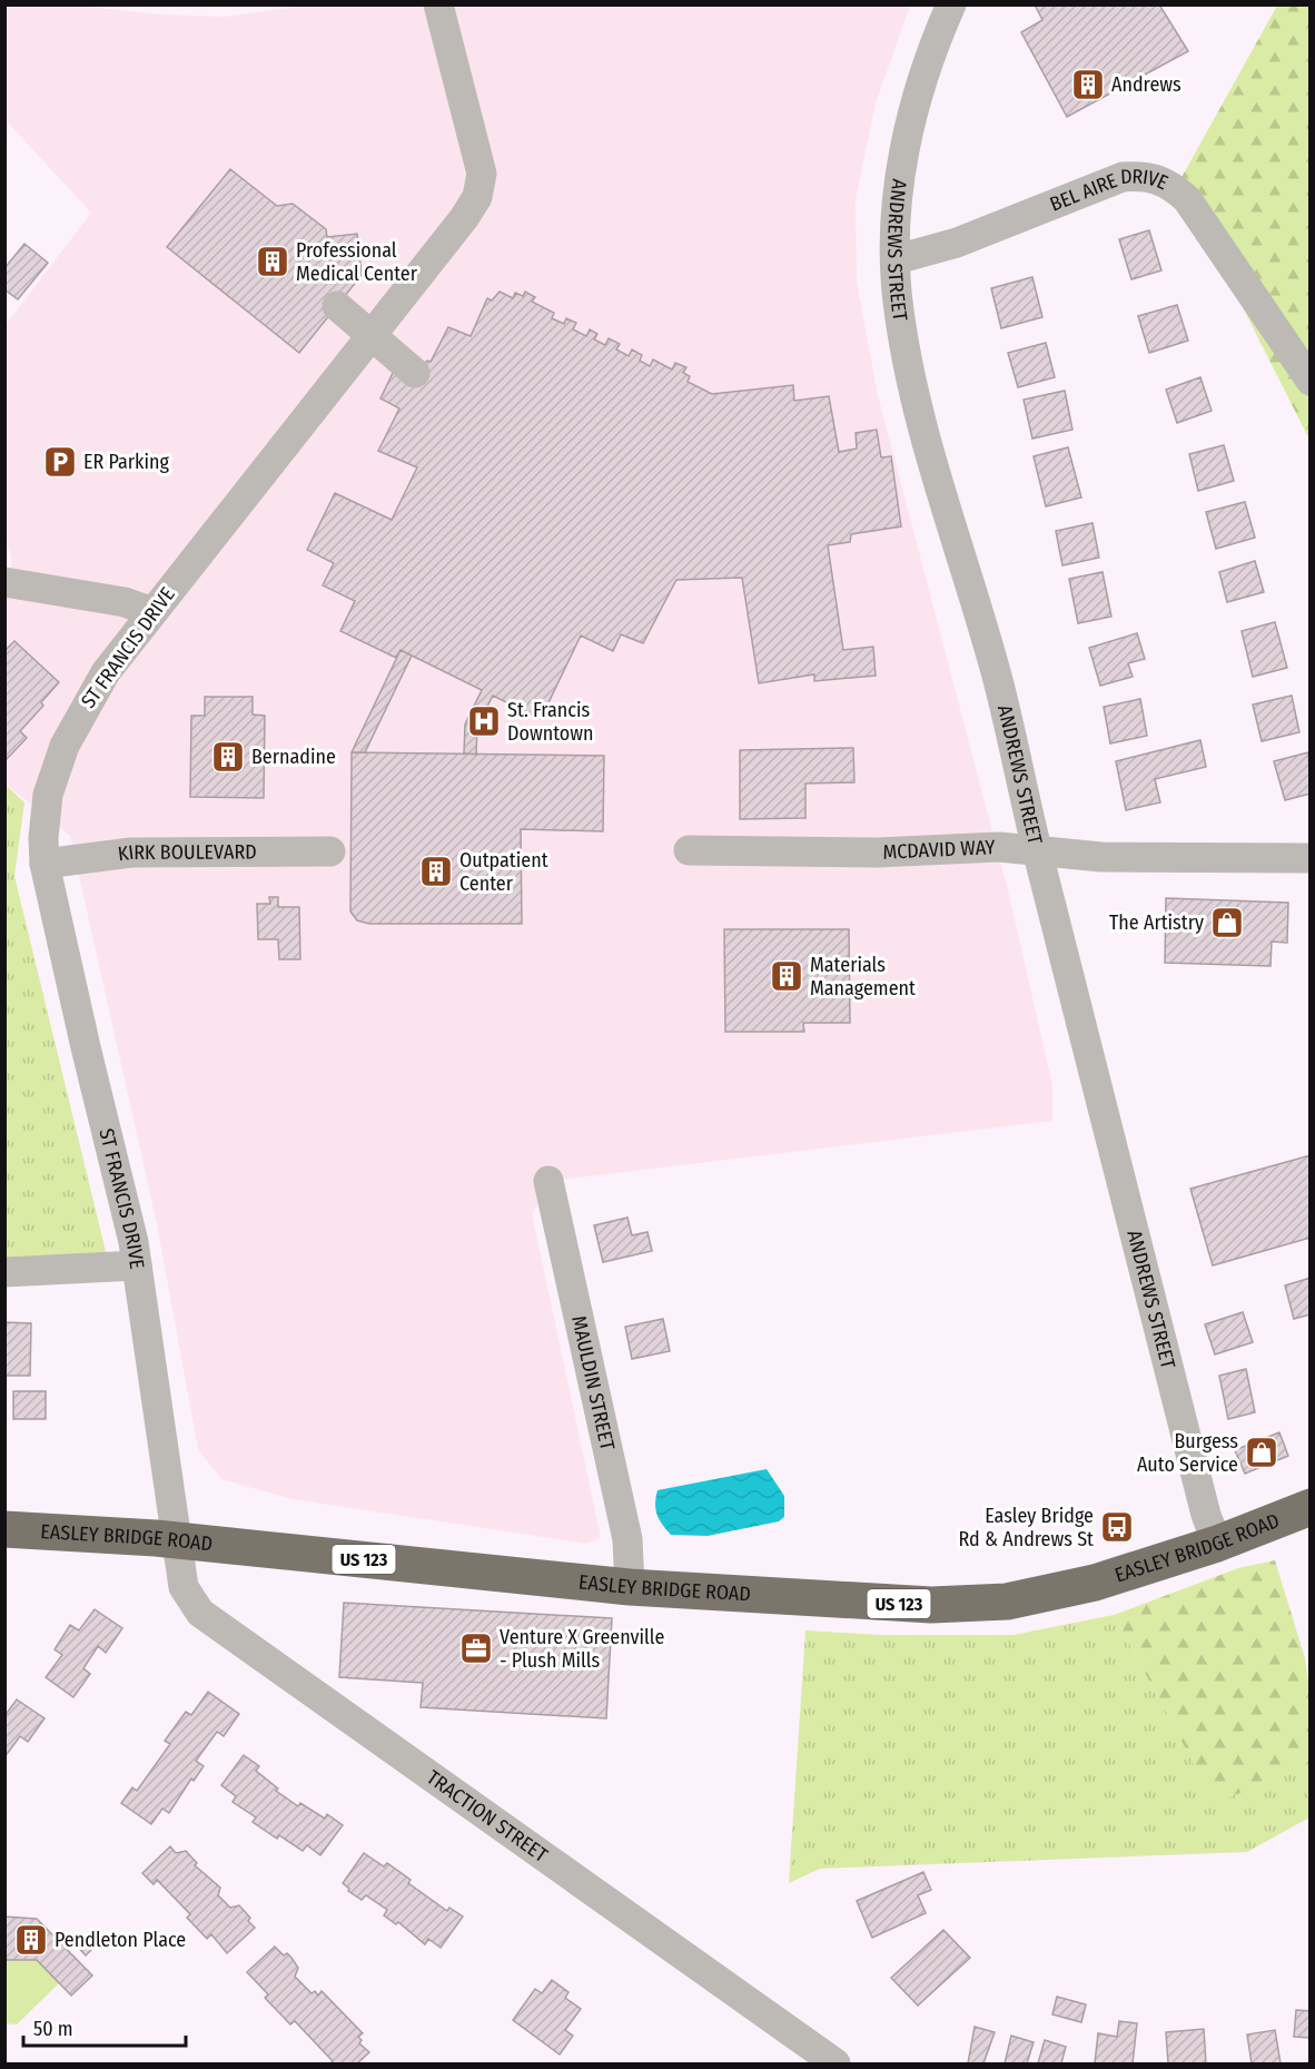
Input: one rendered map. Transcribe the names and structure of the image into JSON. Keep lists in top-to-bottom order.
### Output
{
  "streets": {
    "highway": ["EASLEY BRIDGE ROAD", "US 123"],
    "street": [
      "BEL AIRE DRIVE",
      "ANDREWS STREET",
      "ST FRANCIS DRIVE",
      "MCDAVID WAY",
      "KIRK BOULEVARD",
      "MAULDIN STREET",
      "TRACTION STREET"
    ]
  },
  "crossings": [
    ["BEL AIRE DRIVE", "ANDREWS STREET"],
    ["ANDREWS STREET", "MCDAVID WAY"],
    ["ANDREWS STREET", "EASLEY BRIDGE ROAD"],
    ["ST FRANCIS DRIVE", "KIRK BOULEVARD"],
    ["ST FRANCIS DRIVE", "EASLEY BRIDGE ROAD"],
    ["ST FRANCIS DRIVE", "TRACTION STREET"],
    ["MAULDIN STREET", "EASLEY BRIDGE ROAD"],
    ["EASLEY BRIDGE ROAD", "TRACTION STREET"]
  ],
  "places": {
    "building": [
      "Andrews",
      "Professional Medical Center",
      "Bernadine",
      "Outpatient Center",
      "Materials Management",
      "Pendleton Place"
    ],
    "parking": ["ER Parking"],
    "hospital": ["St. Francis Downtown"],
    "shop": ["The Artistry", "Burgess Auto Service"],
    "bus stop": ["Easley Bridge Rd & Andrews St"],
    "office": ["Venture X Greenville - Plush Mills"]
  },
  "scale_bar": "50 m"
}
